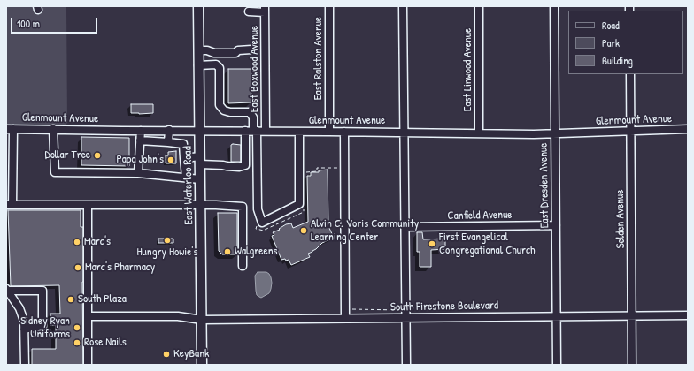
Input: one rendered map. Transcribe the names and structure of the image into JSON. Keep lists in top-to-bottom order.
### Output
{
  "streets": {
    "main road": ["East Waterloo Road"],
    "street": [
      "East Ralston Avenue",
      "East Boxwood Avenue",
      "East Linwood Avenue",
      "Glenmount Avenue",
      "East Dresden Avenue",
      "Canfield Avenue",
      "Selden Avenue",
      "South Firestone Boulevard"
    ]
  },
  "crossings": [
    ["East Ralston Avenue", "Glenmount Avenue"],
    ["East Boxwood Avenue", "Glenmount Avenue"],
    ["East Linwood Avenue", "Glenmount Avenue"],
    ["Glenmount Avenue", "East Waterloo Road"],
    ["Glenmount Avenue", "East Dresden Avenue"],
    ["Glenmount Avenue", "Selden Avenue"],
    ["East Waterloo Road", "South Firestone Boulevard"],
    ["East Dresden Avenue", "Canfield Avenue"],
    ["East Dresden Avenue", "South Firestone Boulevard"],
    ["Selden Avenue", "South Firestone Boulevard"]
  ],
  "places": [
    "Dollar Tree",
    "Papa John's",
    "Alvin C. Voris Community Learning Center",
    "Hungry Howie's",
    "Marc's",
    "First Evangelical Congregational Church",
    "Walgreens",
    "Marc's Pharmacy",
    "South Plaza",
    "Sidney Ryan Uniforms",
    "Rose Nails",
    "KeyBank"
  ],
  "legend": ["Road", "Park", "Building"],
  "scale_bar": "100 m"
}
